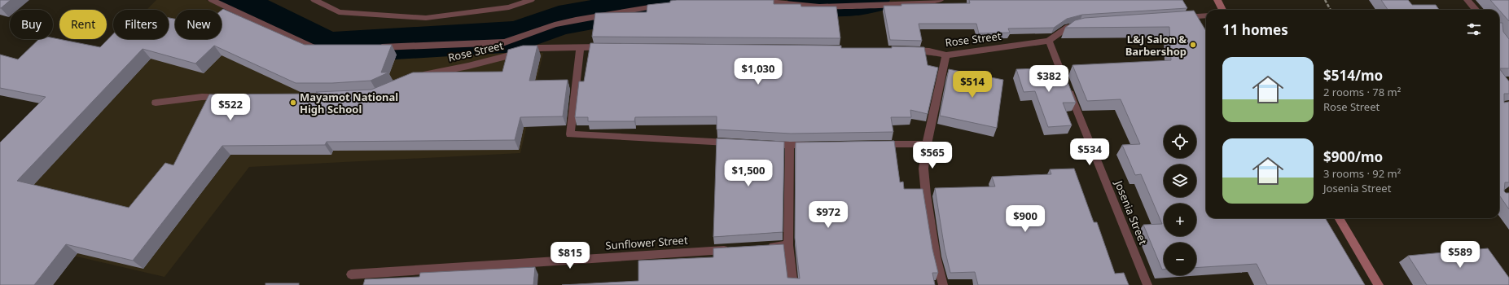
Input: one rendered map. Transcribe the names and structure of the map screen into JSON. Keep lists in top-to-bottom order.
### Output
{
  "streets": {
    "street": ["Rose Street", "Josenia Street", "Sunflower Street"]
  },
  "crossings": [
    ["Rose Street", "Josenia Street"]
  ],
  "places": ["L&J Salon & Barbershop", "Mayamot National High School"],
  "page": {
    "chip": [
      "Buy",
      "Rent",
      "Filters",
      "New"
    ],
    "heading": "11 homes",
    "list": [
      {
        "name": "$514/mo",
        "note": "2 rooms · 78 m² · Rose Street"
      },
      {
        "name": "$900/mo",
        "note": "3 rooms · 92 m² · Josenia Street"
      }
    ],
    "price": [
      "$1,030",
      "$382",
      "$514",
      "$522",
      "$534",
      "$565",
      "$1,500",
      "$972",
      "$900",
      "$589",
      "$815"
    ],
    "map_buttons": ["+", "−"]
  }
}
